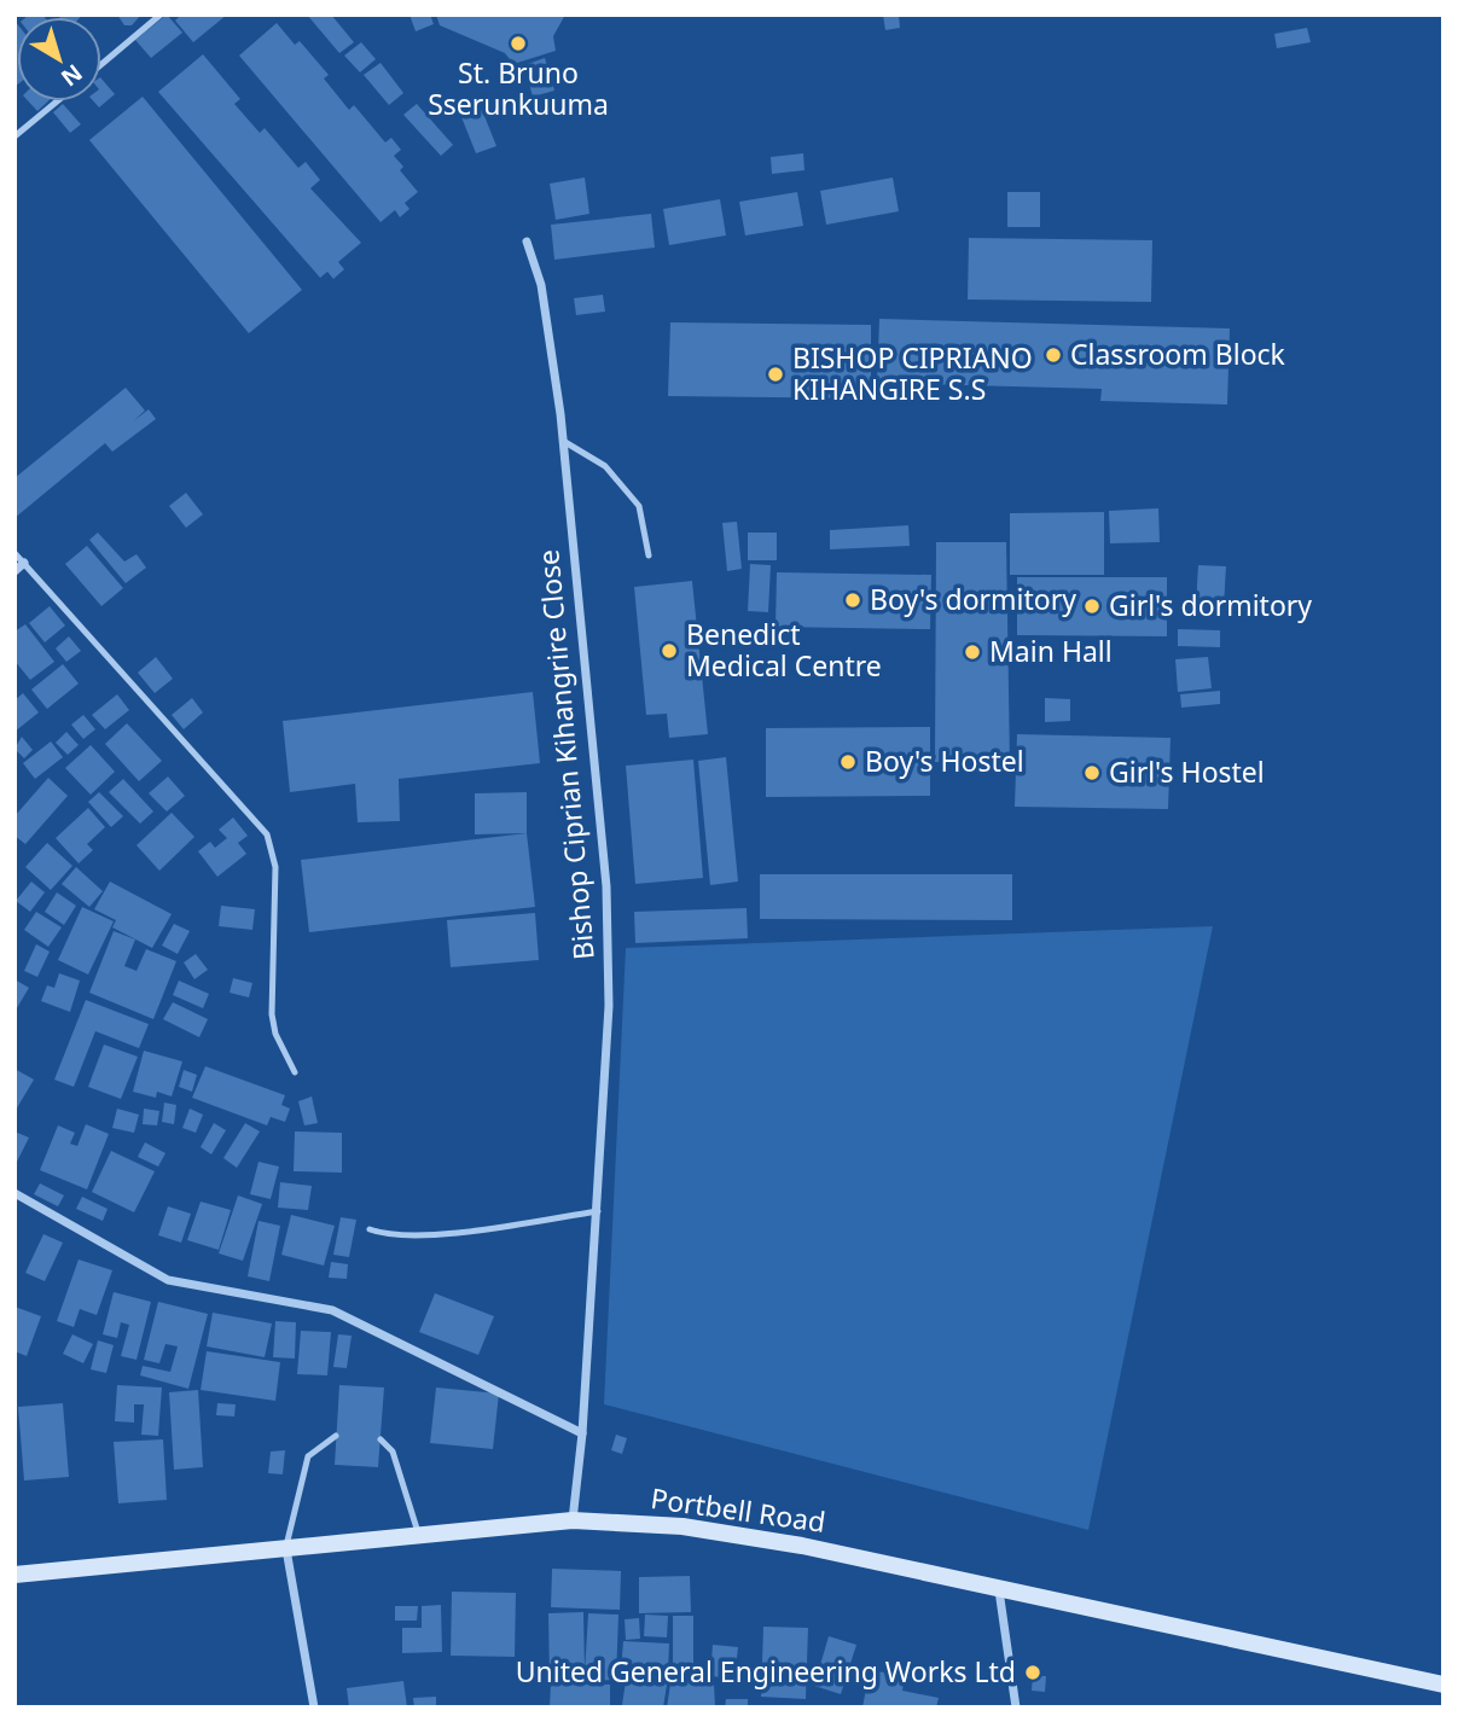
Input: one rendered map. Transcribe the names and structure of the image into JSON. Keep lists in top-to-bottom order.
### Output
{
  "streets": {
    "main road": ["Portbell Road"],
    "street": ["Bishop Ciprian Kihangrire Close"]
  },
  "crossings": [
    ["Bishop Ciprian Kihangrire Close", "Portbell Road"]
  ],
  "places": [
    "St. Bruno Sserunkuuma",
    "Classroom Block",
    "BISHOP CIPRIANO KIHANGIRE S.S",
    "Boy's dormitory",
    "Girl's dormitory",
    "Benedict Medical Centre",
    "Main Hall",
    "Boy's Hostel",
    "Girl's Hostel",
    "United General Engineering Works Ltd"
  ],
  "north": "bottom right"
}
